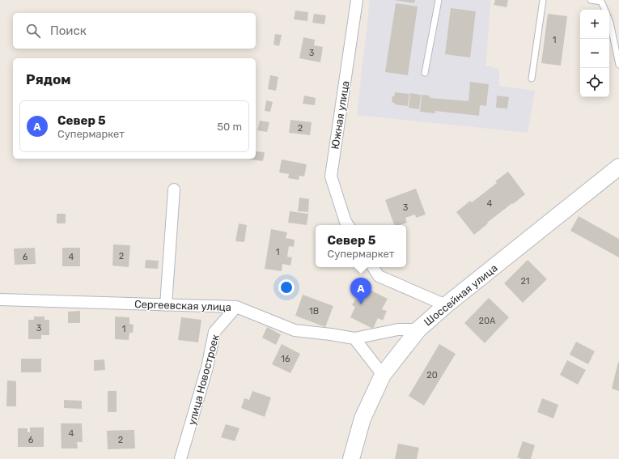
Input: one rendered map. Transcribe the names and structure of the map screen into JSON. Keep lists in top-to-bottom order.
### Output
{
  "streets": {
    "main road": ["Шоссейная улица"],
    "street": ["Южная улица", "Сергеевская улица", "улица Новостроек"]
  },
  "crossings": [
    ["Сергеевская улица", "улица Новостроек"]
  ],
  "house_numbers": [
    "1",
    "3",
    "2",
    "4",
    "3",
    "1",
    "2",
    "6",
    "4",
    "21",
    "1В",
    "20А",
    "3",
    "1",
    "16",
    "20",
    "4",
    "6",
    "2"
  ],
  "page": {
    "map_buttons": ["+", "−"],
    "search": "Поиск",
    "heading": "Рядом",
    "list": [
      {
        "mark": "A",
        "name": "Север 5",
        "note": "Супермаркет",
        "value": "50 m"
      }
    ],
    "popup": ["Север 5", "Супермаркет"],
    "pins": "A"
  }
}
